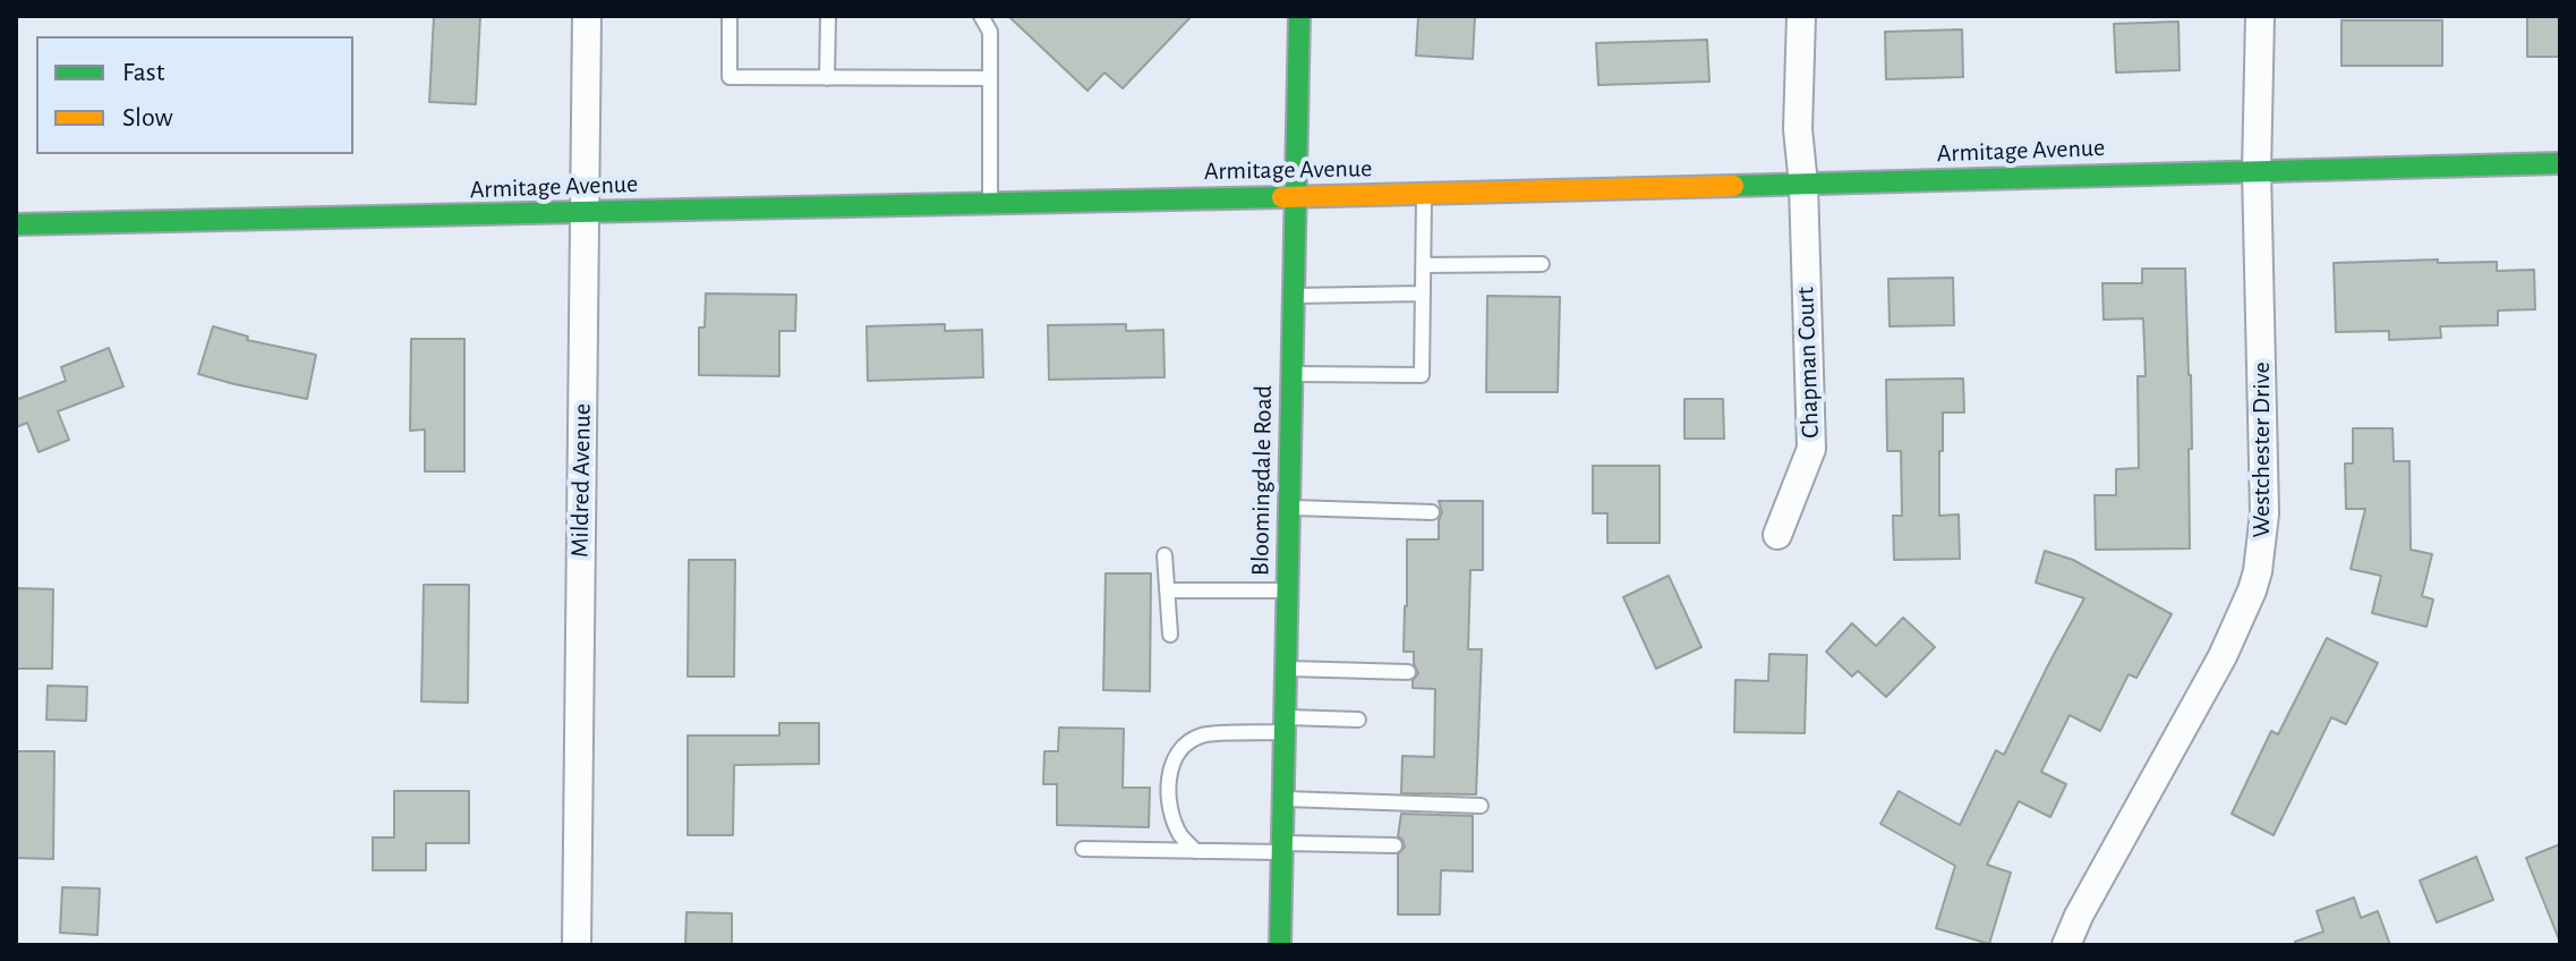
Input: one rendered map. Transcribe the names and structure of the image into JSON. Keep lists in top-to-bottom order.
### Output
{
  "streets": {
    "street": [
      "Armitage Avenue",
      "Chapman Court",
      "Westchester Drive",
      "Mildred Avenue",
      "Bloomingdale Road"
    ]
  },
  "crossings": [
    ["Armitage Avenue", "Chapman Court"],
    ["Armitage Avenue", "Westchester Drive"],
    ["Armitage Avenue", "Mildred Avenue"],
    ["Armitage Avenue", "Bloomingdale Road"]
  ],
  "legend": ["Fast", "Slow"]
}
